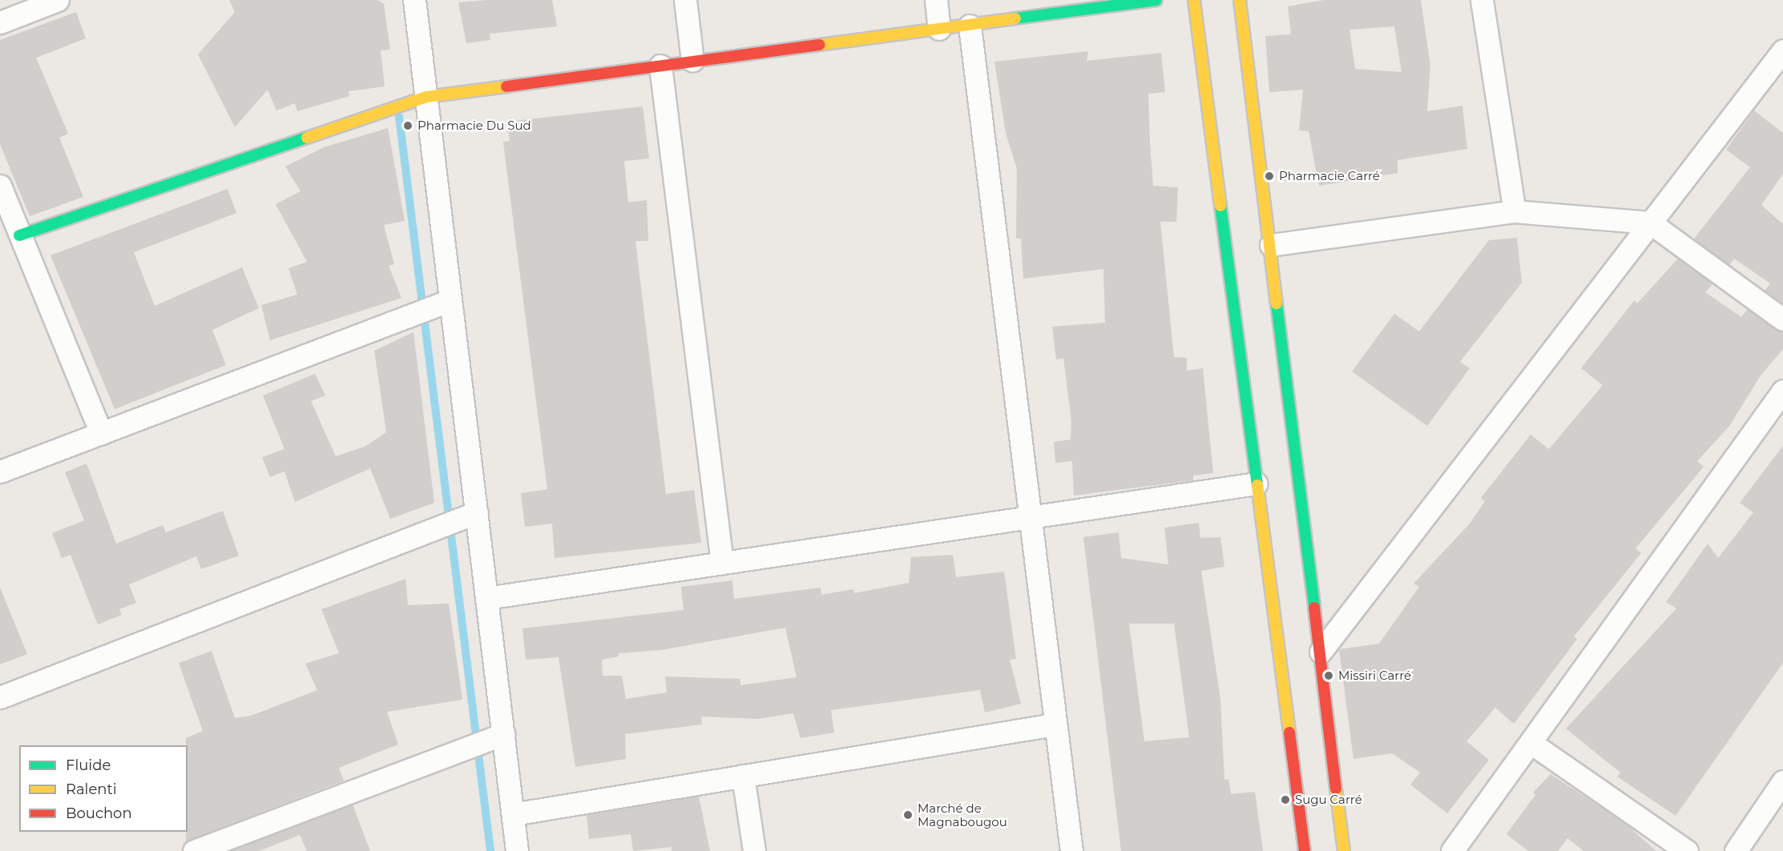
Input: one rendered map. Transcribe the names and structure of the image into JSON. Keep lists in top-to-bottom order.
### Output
{
  "places": [
    "Pharmacie Du Sud",
    "Pharmacie Carré",
    "Missiri Carré",
    "Sugu Carré",
    "Marché de Magnabougou"
  ],
  "legend": ["Fluide", "Ralenti", "Bouchon"]
}
